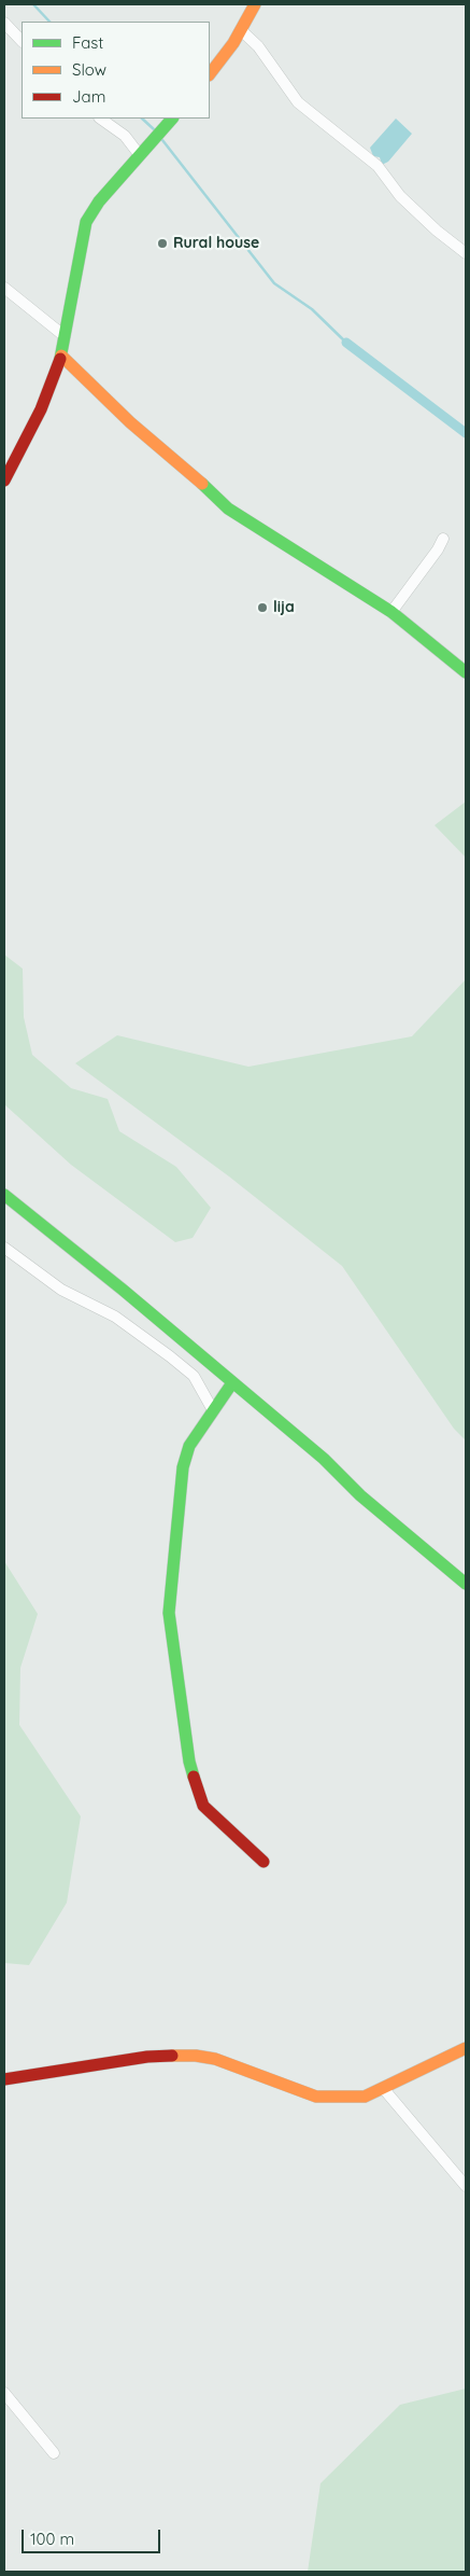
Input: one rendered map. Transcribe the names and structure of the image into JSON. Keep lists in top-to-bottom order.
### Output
{
  "places": ["Rural house", "lija"],
  "legend": ["Fast", "Slow", "Jam"],
  "scale_bar": "100 m"
}
